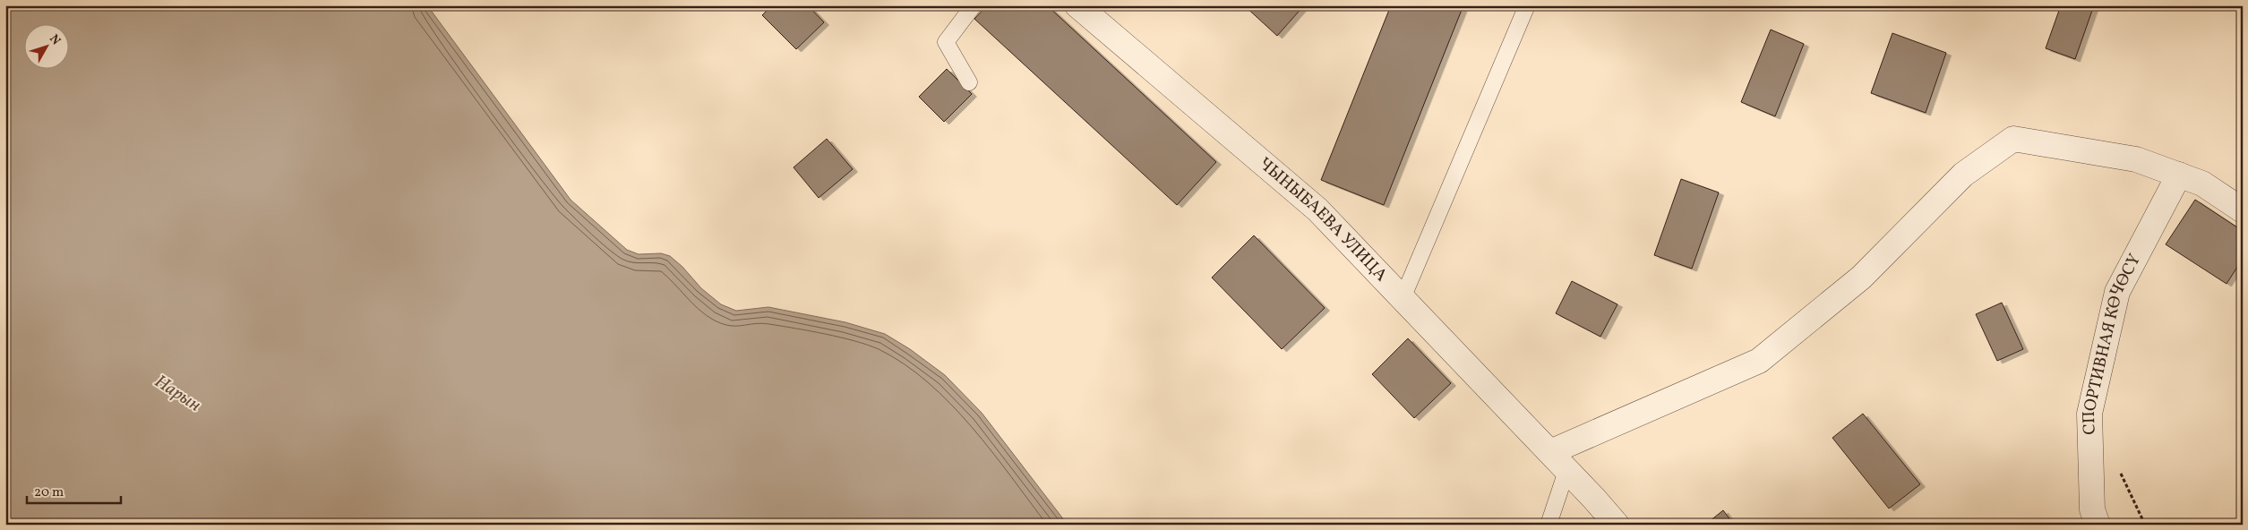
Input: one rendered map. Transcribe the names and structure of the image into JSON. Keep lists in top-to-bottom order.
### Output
{
  "streets": {
    "street": ["ЧЫНЫБАЕВА УЛИЦА", "СПОРТИВНАЯ КӨЧӨСҮ"]
  },
  "water": ["Нарын"],
  "scale_bar": "20 m",
  "north": "top right"
}
